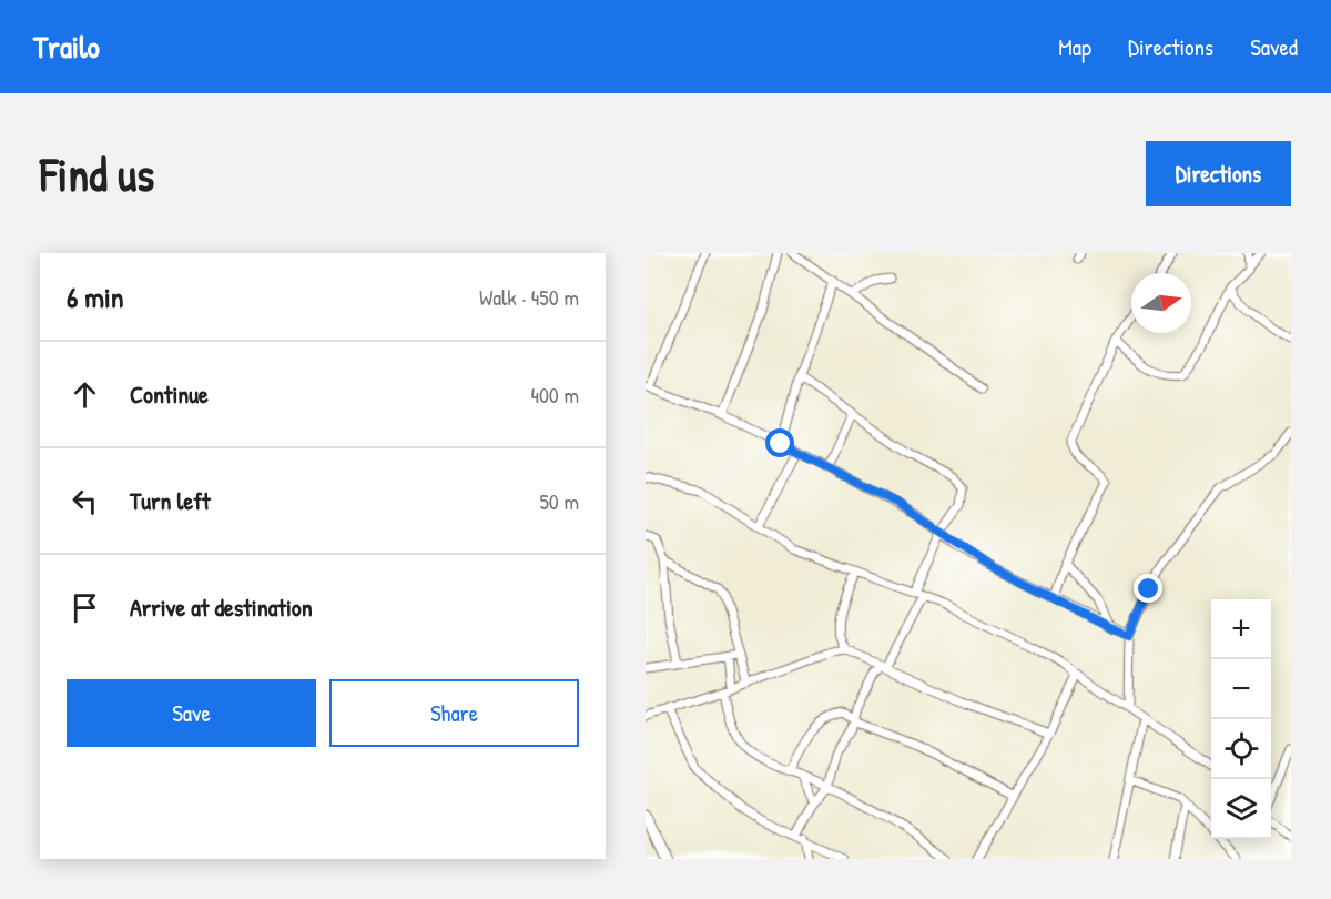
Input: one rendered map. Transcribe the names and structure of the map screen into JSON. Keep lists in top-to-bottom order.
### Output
{
  "north": "right",
  "page": {
    "header": "Trailo",
    "nav": ["Map", "Directions", "Saved"],
    "buttons": [
      "Directions",
      ["Save", "Share"]
    ],
    "title": "Find us",
    "heading": ["6 min", "Walk · 450 m"],
    "list": [
      ["Continue", "400 m"],
      ["Turn left", "50 m"],
      "Arrive at destination"
    ],
    "map_buttons": ["+", "−"]
  }
}
